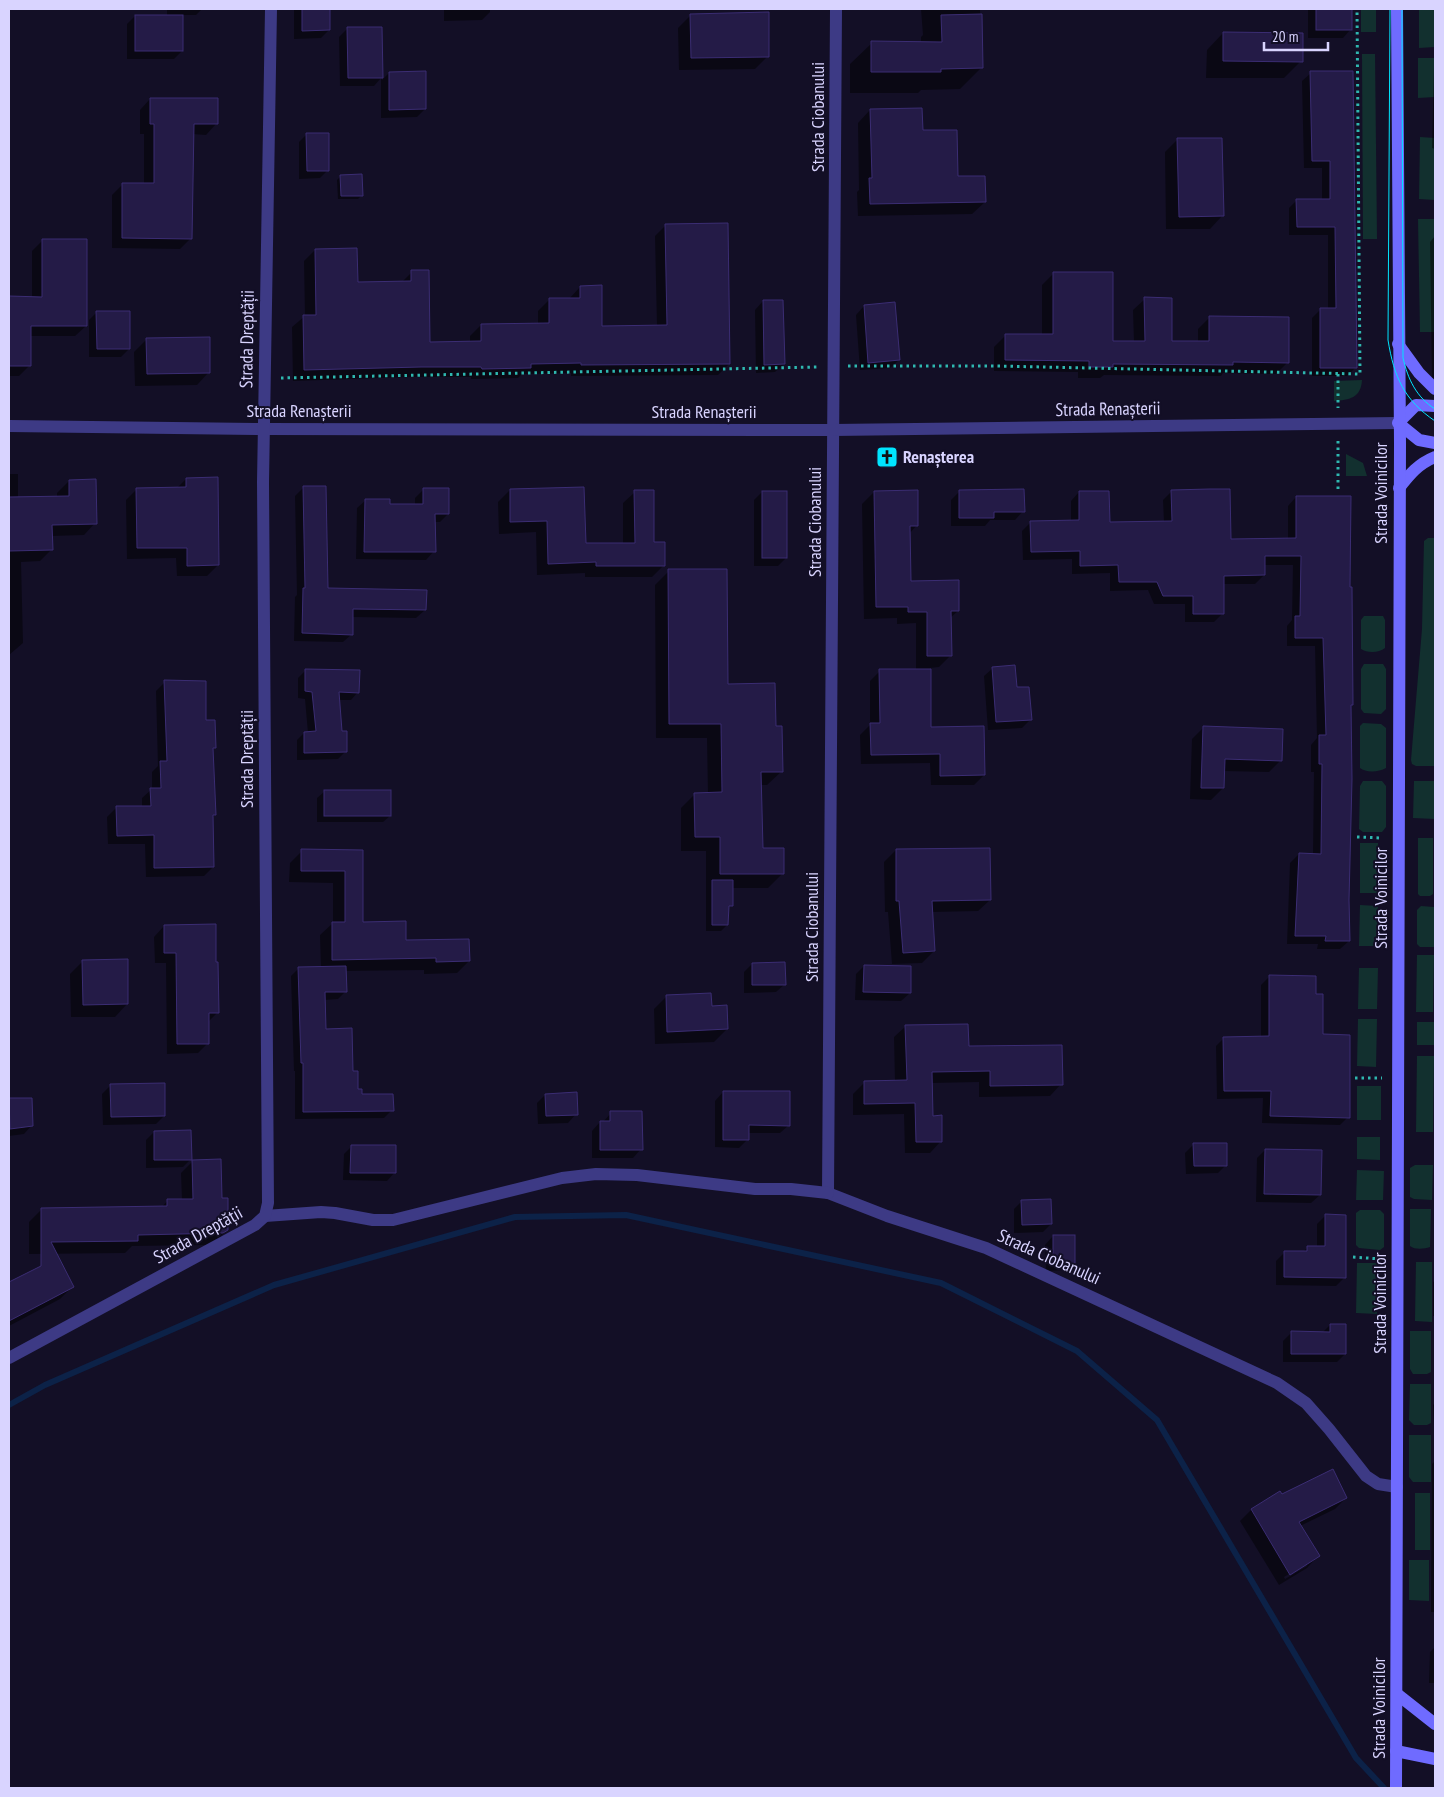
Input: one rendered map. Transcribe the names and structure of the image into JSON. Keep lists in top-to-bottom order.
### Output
{
  "streets": {
    "main road": ["Strada Voinicilor"],
    "street": ["Strada Ciobanului", "Strada Dreptății", "Strada Renașterii"]
  },
  "crossings": [
    ["Strada Ciobanului", "Strada Renașterii"],
    ["Strada Ciobanului", "Strada Voinicilor"],
    ["Strada Dreptății", "Strada Renașterii"],
    ["Strada Renașterii", "Strada Voinicilor"]
  ],
  "places": {
    "church": ["Renașterea"]
  },
  "scale_bar": "20 m"
}
